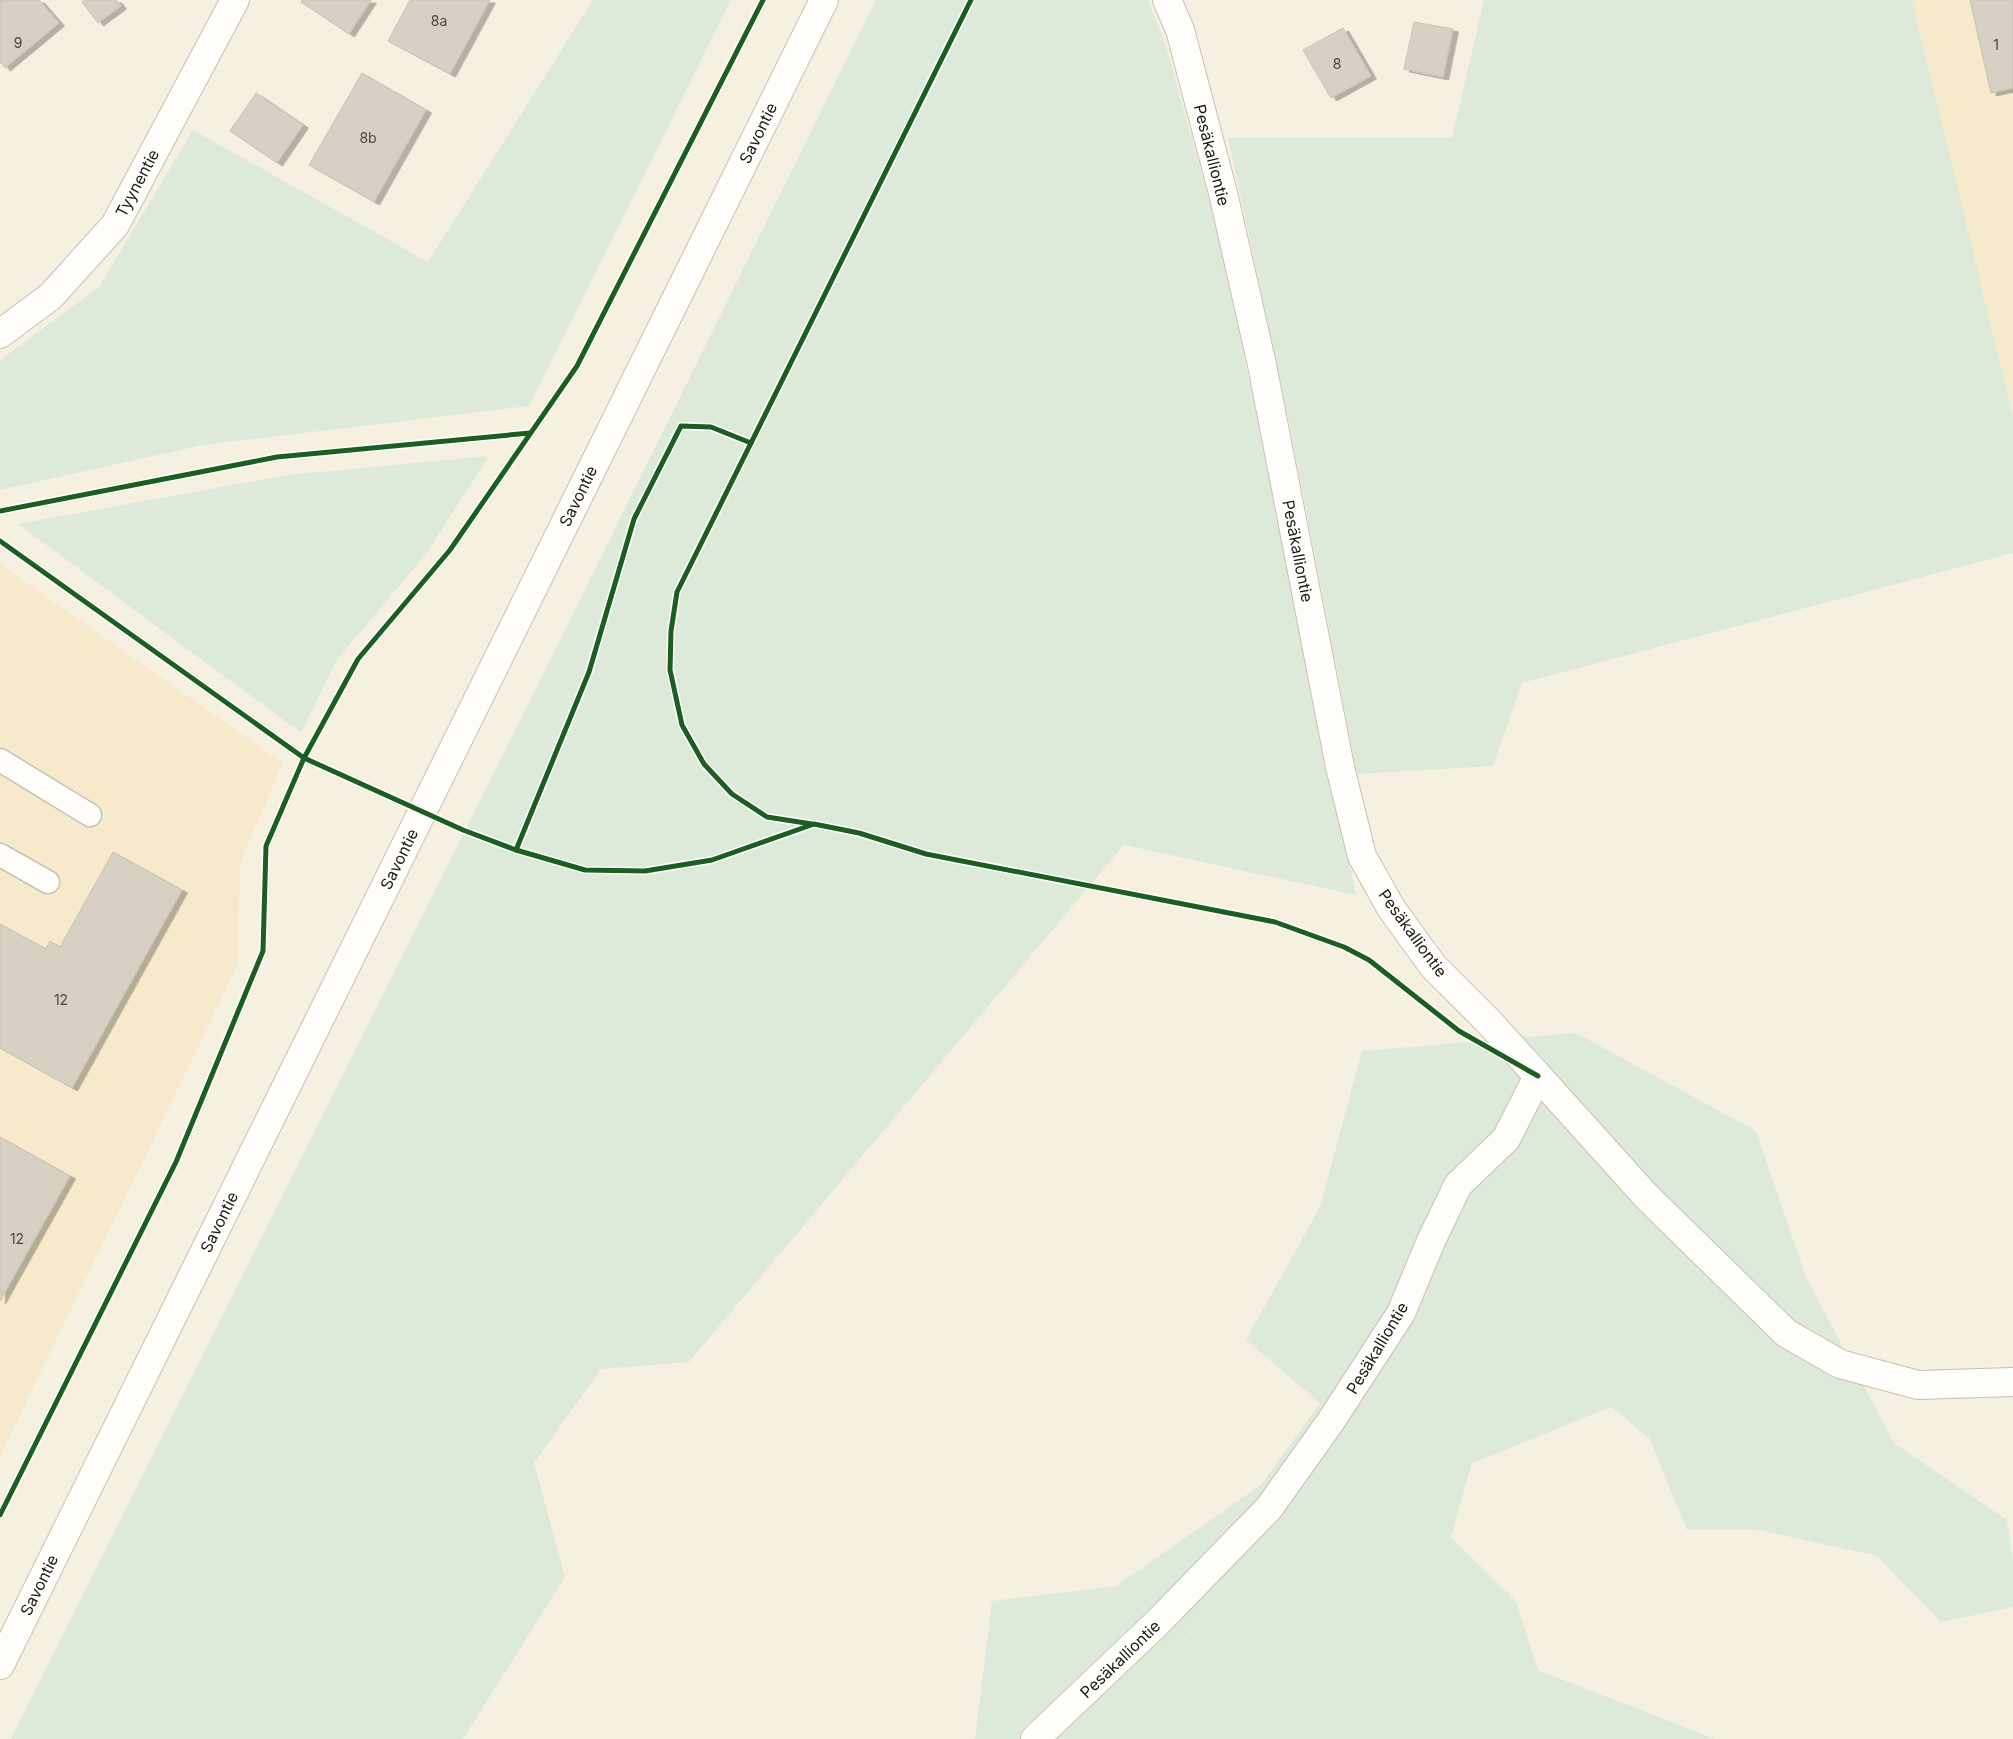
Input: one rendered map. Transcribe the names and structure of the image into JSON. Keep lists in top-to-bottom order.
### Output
{
  "streets": {
    "street": ["Savontie", "Pesäkalliontie", "Tyynentie"]
  },
  "house_numbers": [
    "8a",
    "9",
    "1",
    "8",
    "8b",
    "12",
    "12"
  ]
}
